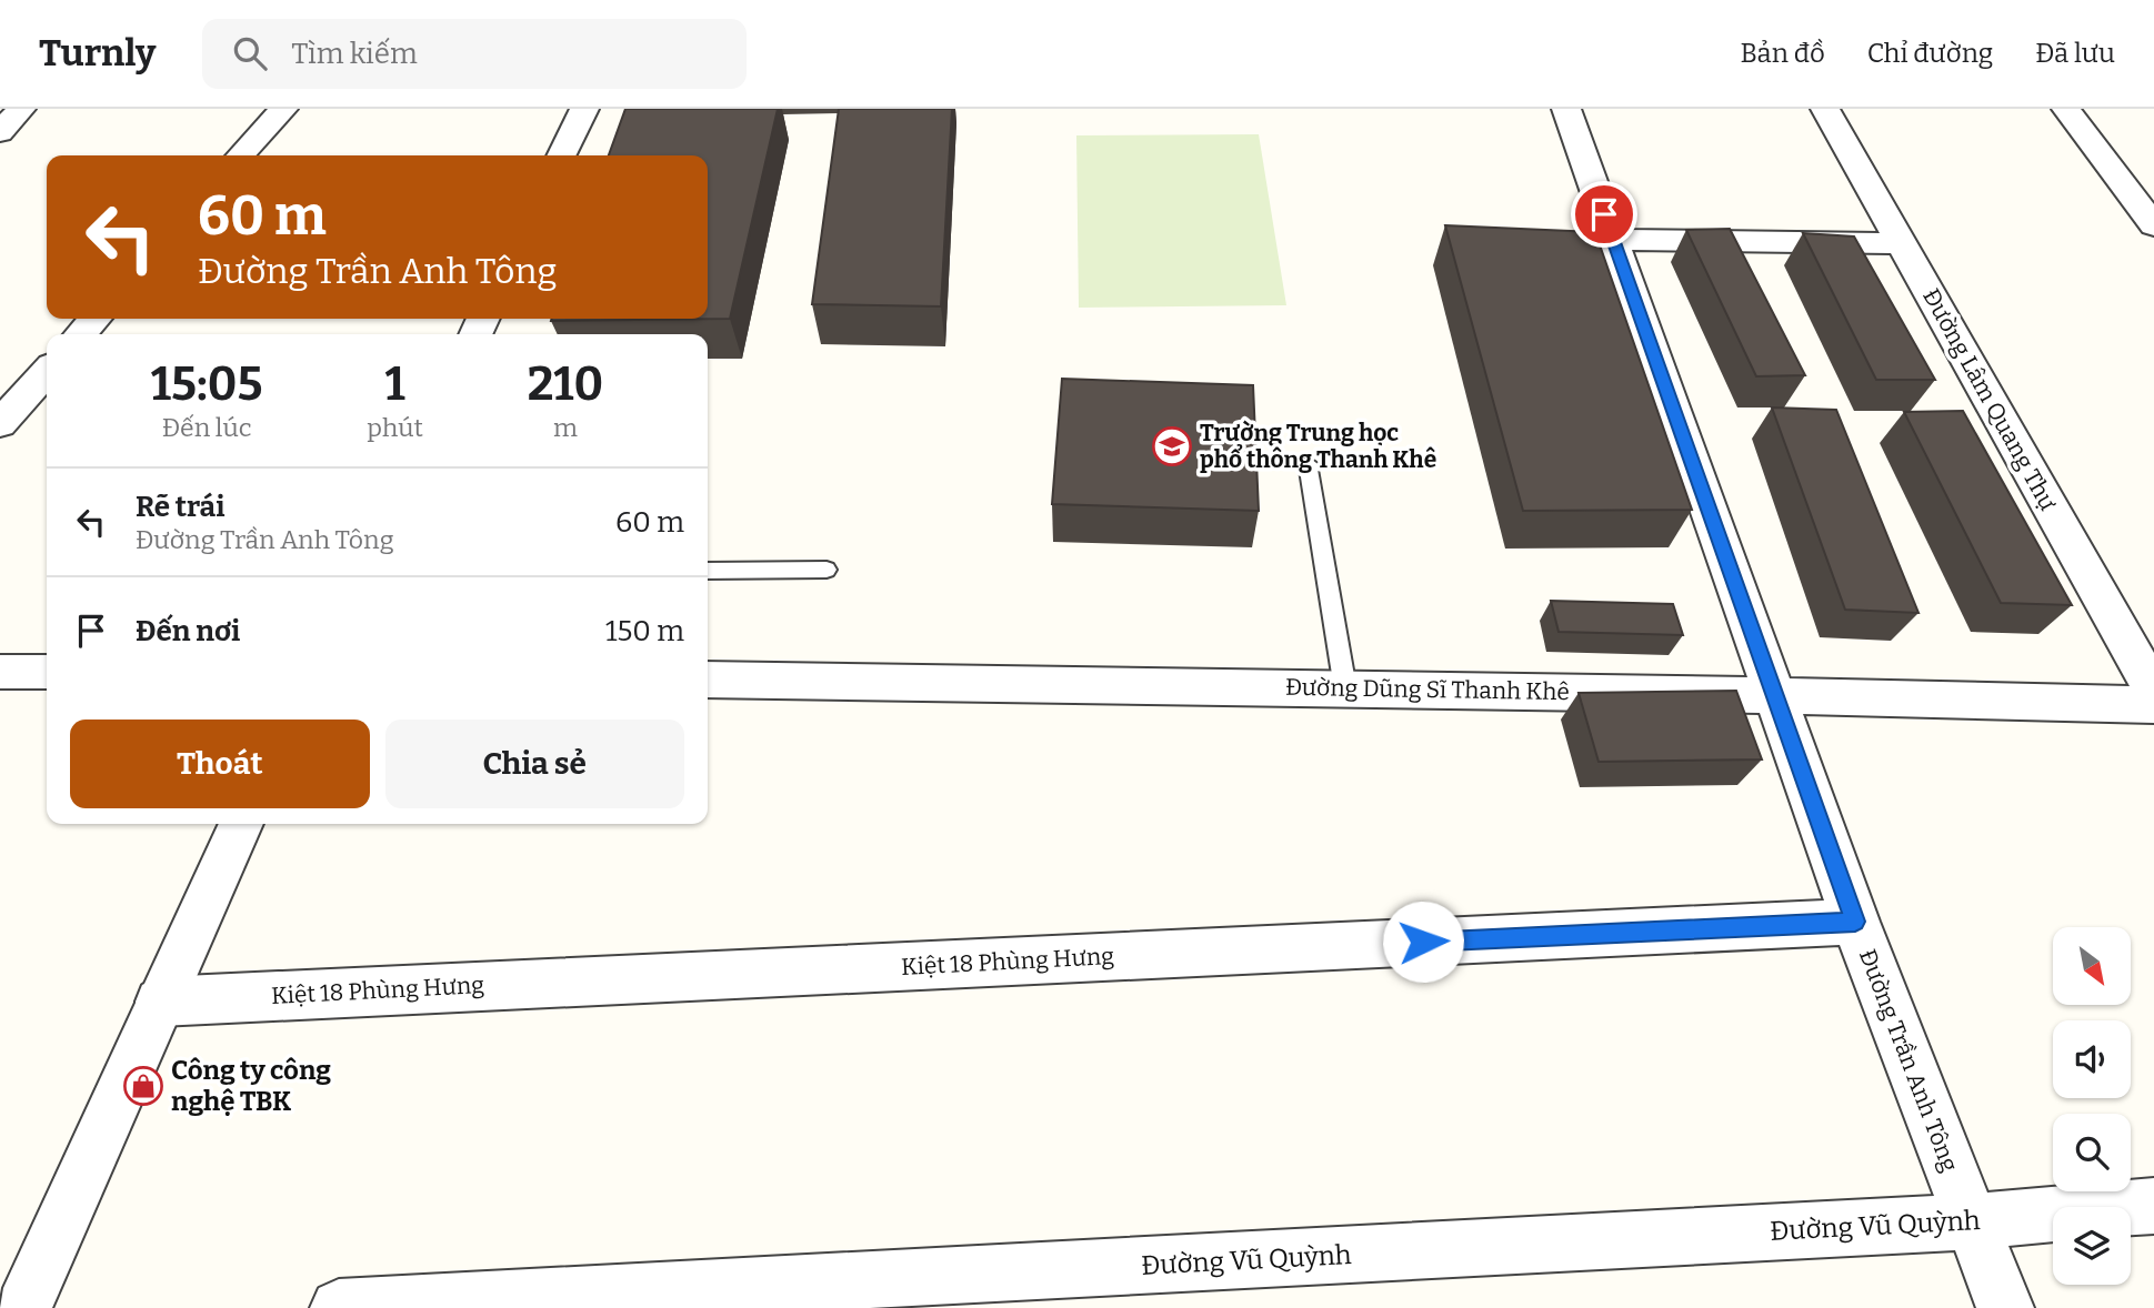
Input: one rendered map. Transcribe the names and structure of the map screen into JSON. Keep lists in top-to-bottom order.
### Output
{
  "streets": {
    "street": [
      "Đường Lâm Quang Thự",
      "Đường Dũng Sĩ Thanh Khê",
      "Kiệt 18 Phùng Hưng",
      "Đường Trần Anh Tông",
      "Đường Vũ Quỳnh"
    ]
  },
  "crossings": [
    ["Đường Dũng Sĩ Thanh Khê", "Đường Trần Anh Tông"],
    ["Kiệt 18 Phùng Hưng", "Đường Trần Anh Tông"],
    ["Đường Trần Anh Tông", "Đường Vũ Quỳnh"]
  ],
  "places": {
    "school or university": ["Trường Trung học phổ thông Thanh Khê"],
    "shop": ["Công ty công nghệ TBK"]
  },
  "north": "bottom right",
  "page": {
    "header": "Turnly",
    "search": "Tìm kiếm",
    "nav": ["Bản đồ", "Chỉ đường", "Đã lưu"],
    "turn": ["60 m", "Đường Trần Anh Tông"],
    "eta": [
      "15:05",
      "Đến lúc",
      "1",
      "phút",
      "210",
      "m"
    ],
    "list": [
      {
        "name": "Rẽ trái",
        "note": "Đường Trần Anh Tông",
        "value": "60 m"
      },
      {
        "name": "Đến nơi",
        "value": "150 m"
      }
    ],
    "buttons": ["Thoát", "Chia sẻ"]
  }
}
